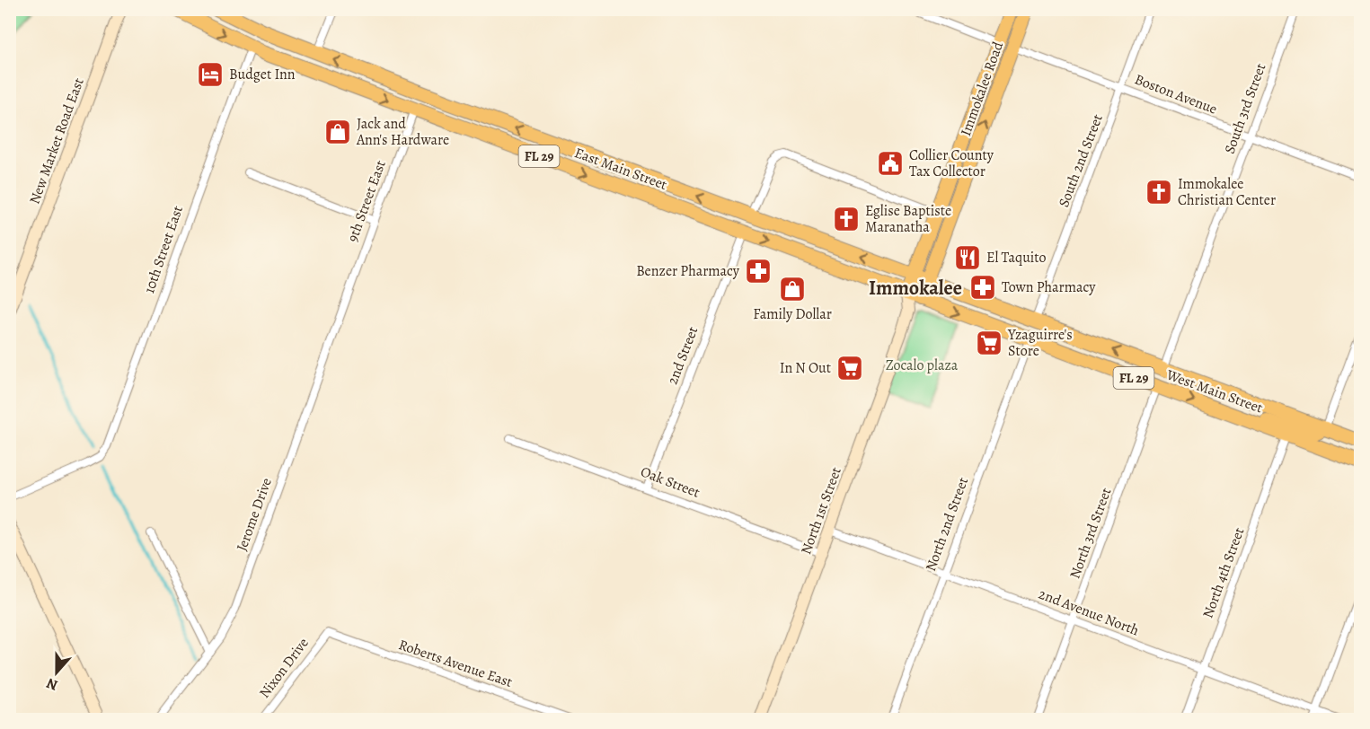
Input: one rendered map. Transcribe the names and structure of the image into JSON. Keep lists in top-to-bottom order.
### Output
{
  "streets": {
    "highway": ["FL 29", "East Main Street", "West Main Street"],
    "main road": ["Immokalee Road", "New Market Road East", "North 1st Street"],
    "street": [
      "Boston Avenue",
      "South 3rd Street",
      "South 2nd Street",
      "9th Street East",
      "10th Street East",
      "2nd Street",
      "Oak Street",
      "Jerome Drive",
      "North 2nd Street",
      "North 3rd Street",
      "North 4th Street",
      "2nd Avenue North",
      "Roberts Avenue East",
      "Nixon Drive"
    ]
  },
  "crossings": [
    ["Immokalee Road", "Boston Avenue"],
    ["Immokalee Road", "East Main Street"],
    ["Immokalee Road", "West Main Street"],
    ["Immokalee Road", "North 1st Street"],
    ["Boston Avenue", "South 3rd Street"],
    ["Boston Avenue", "South 2nd Street"],
    ["South 3rd Street", "West Main Street"],
    ["South 2nd Street", "West Main Street"],
    ["East Main Street", "9th Street East"],
    ["East Main Street", "10th Street East"],
    ["East Main Street", "2nd Street"],
    ["East Main Street", "West Main Street"],
    ["East Main Street", "North 1st Street"],
    ["9th Street East", "Jerome Drive"],
    ["2nd Street", "Oak Street"],
    ["West Main Street", "North 1st Street"],
    ["West Main Street", "North 2nd Street"],
    ["West Main Street", "North 3rd Street"],
    ["West Main Street", "North 4th Street"],
    ["Oak Street", "North 1st Street"],
    ["North 1st Street", "2nd Avenue North"],
    ["North 2nd Street", "2nd Avenue North"],
    ["North 3rd Street", "2nd Avenue North"],
    ["North 4th Street", "2nd Avenue North"],
    ["Roberts Avenue East", "Nixon Drive"]
  ],
  "districts": ["Immokalee"],
  "parks": ["Zocalo plaza"],
  "places": {
    "hotel": ["Budget Inn"],
    "shop": ["Jack and Ann's Hardware", "Family Dollar"],
    "public building": ["Collier County Tax Collector"],
    "church": ["Immokalee Christian Center", "Eglise Baptiste Maranatha"],
    "restaurant": ["El Taquito"],
    "pharmacy": ["Benzer Pharmacy", "Town Pharmacy"],
    "supermarket": ["Yzaguirre's Store", "In N Out"]
  },
  "north": "bottom"
}
